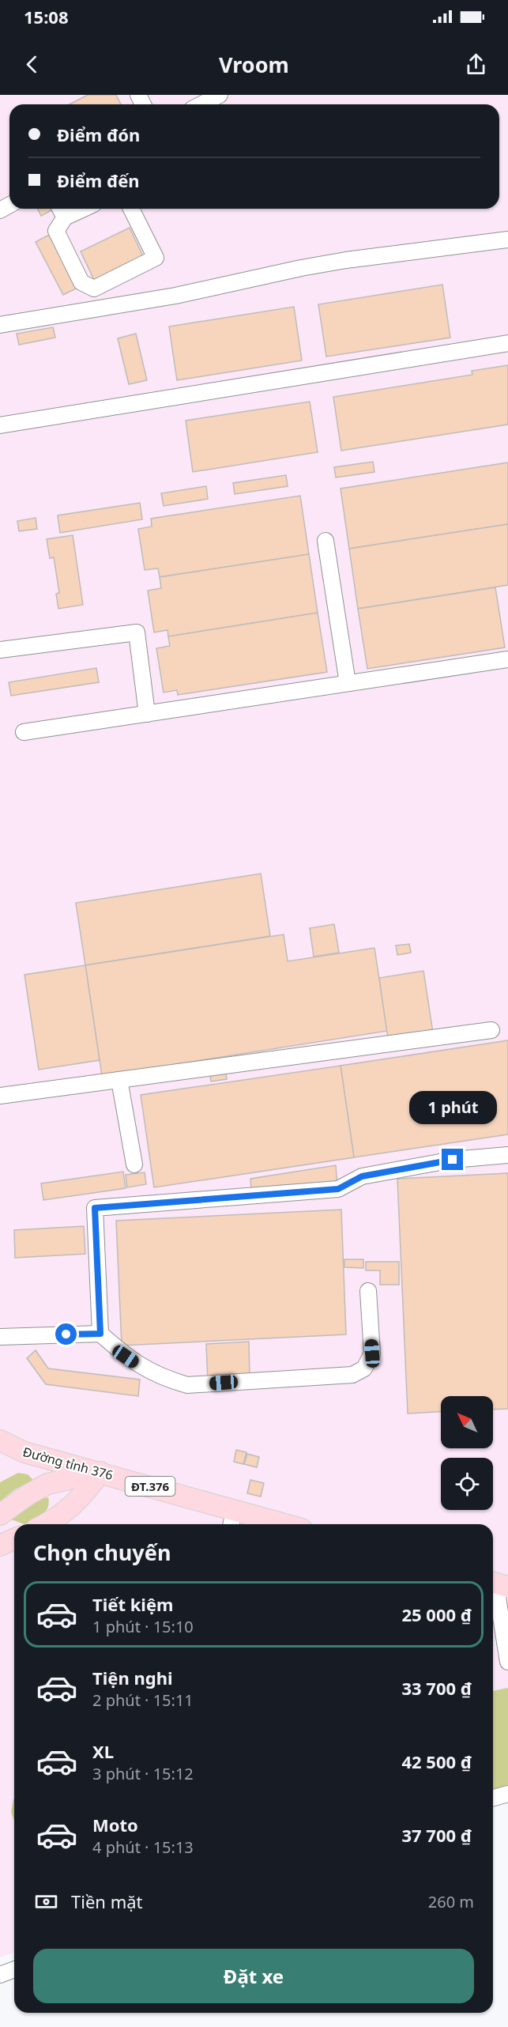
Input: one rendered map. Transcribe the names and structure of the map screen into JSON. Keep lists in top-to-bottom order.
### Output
{
  "streets": {
    "main road": ["Đường tỉnh 376", "ĐT.376"]
  },
  "north": "top left",
  "page": {
    "status": "15:08",
    "header": "Vroom",
    "banner": ["Điểm đón", "Điểm đến"],
    "bubble": "1 phút",
    "heading": "Chọn chuyến",
    "list": [
      {
        "name": "Tiết kiệm",
        "note": "1 phút · 15:10",
        "value": "25 000 ₫"
      },
      {
        "name": "Tiện nghi",
        "note": "2 phút · 15:11",
        "value": "33 700 ₫"
      },
      {
        "name": "XL",
        "note": "3 phút · 15:12",
        "value": "42 500 ₫"
      },
      {
        "name": "Moto",
        "note": "4 phút · 15:13",
        "value": "37 700 ₫"
      }
    ],
    "pay": ["Tiền mặt", "260 m"],
    "buttons": "Đặt xe"
  }
}
